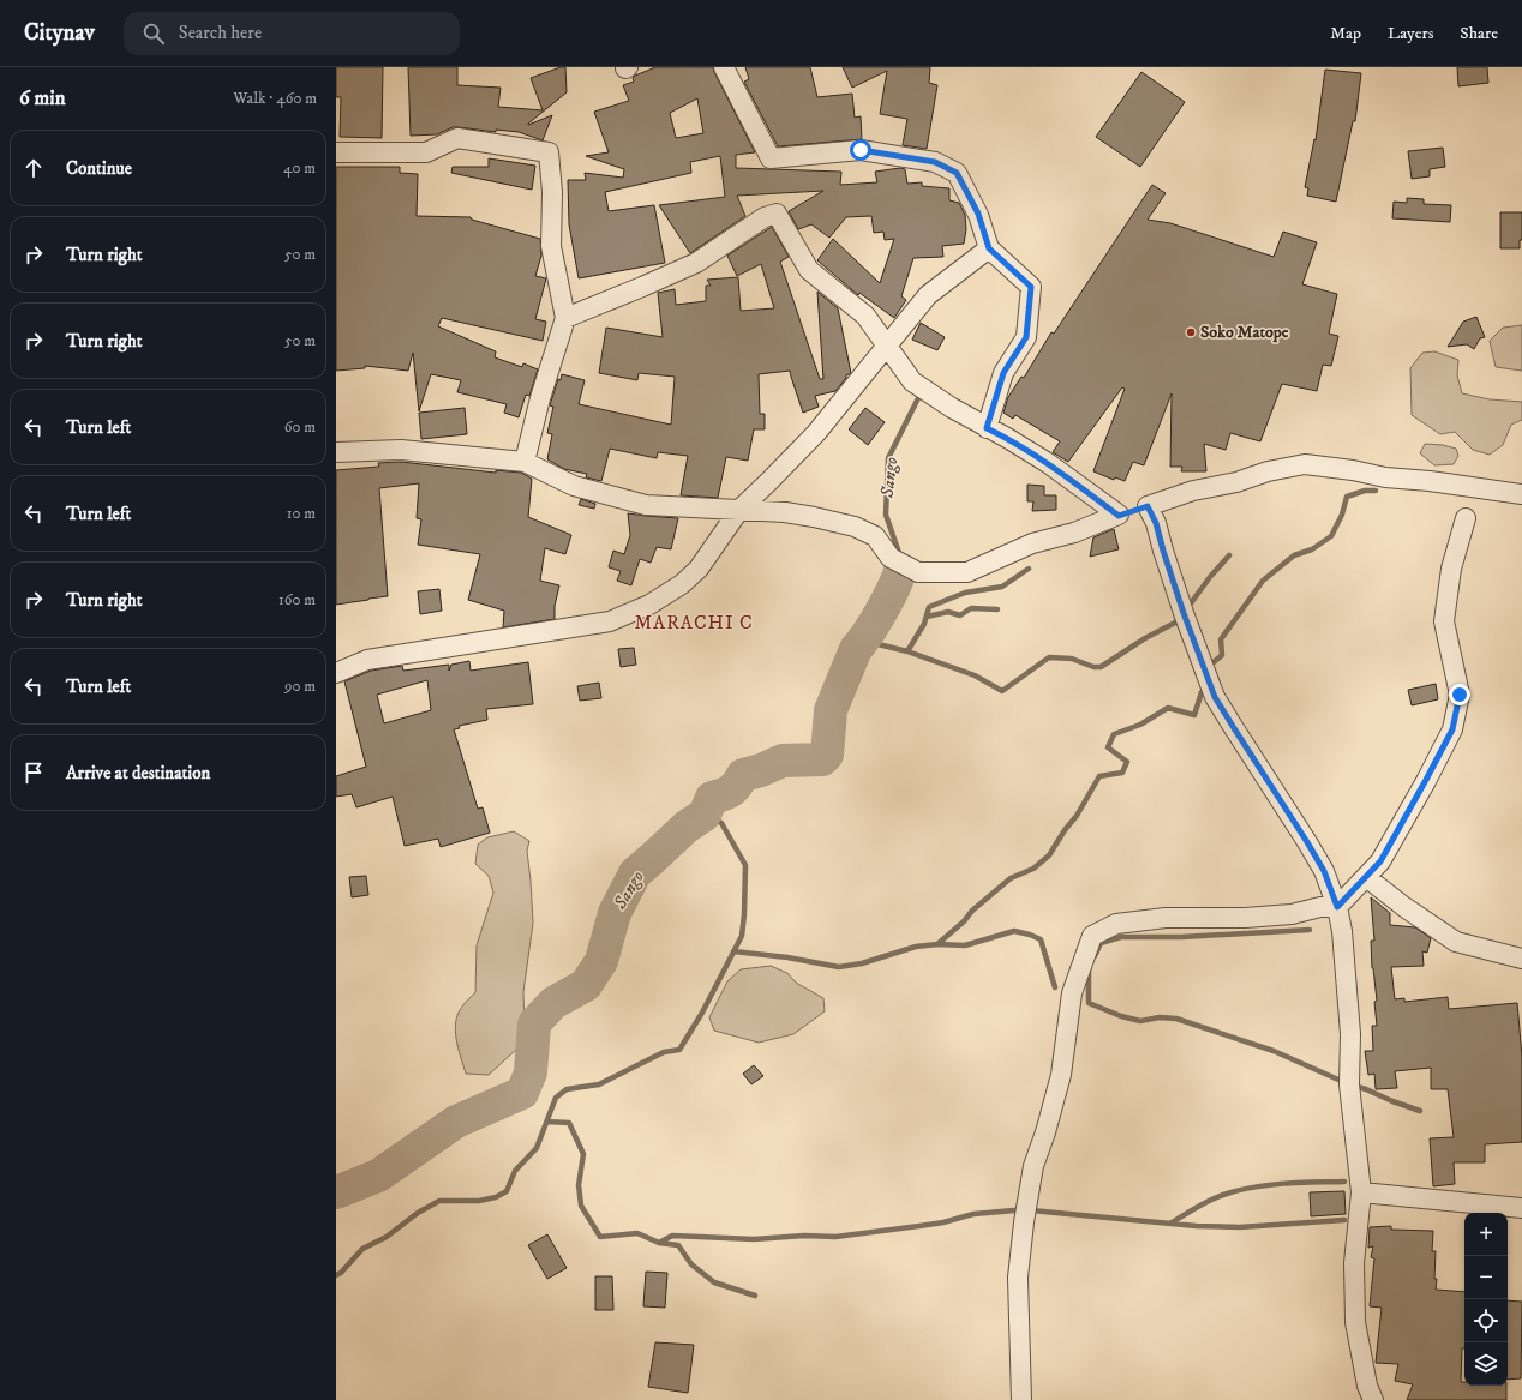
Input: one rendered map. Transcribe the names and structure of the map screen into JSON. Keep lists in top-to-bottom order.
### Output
{
  "districts": ["MARACHI C"],
  "water": ["Sango"],
  "places": ["Soko Matope"],
  "page": {
    "header": "Citynav",
    "search": "Search here",
    "nav": ["Map", "Layers", "Share"],
    "heading": ["6 min", "Walk · 460 m"],
    "list": [
      ["Continue", "40 m"],
      ["Turn right", "50 m"],
      ["Turn right", "50 m"],
      ["Turn left", "60 m"],
      ["Turn left", "10 m"],
      ["Turn right", "160 m"],
      ["Turn left", "90 m"],
      "Arrive at destination"
    ],
    "map_buttons": ["+", "−"]
  }
}
